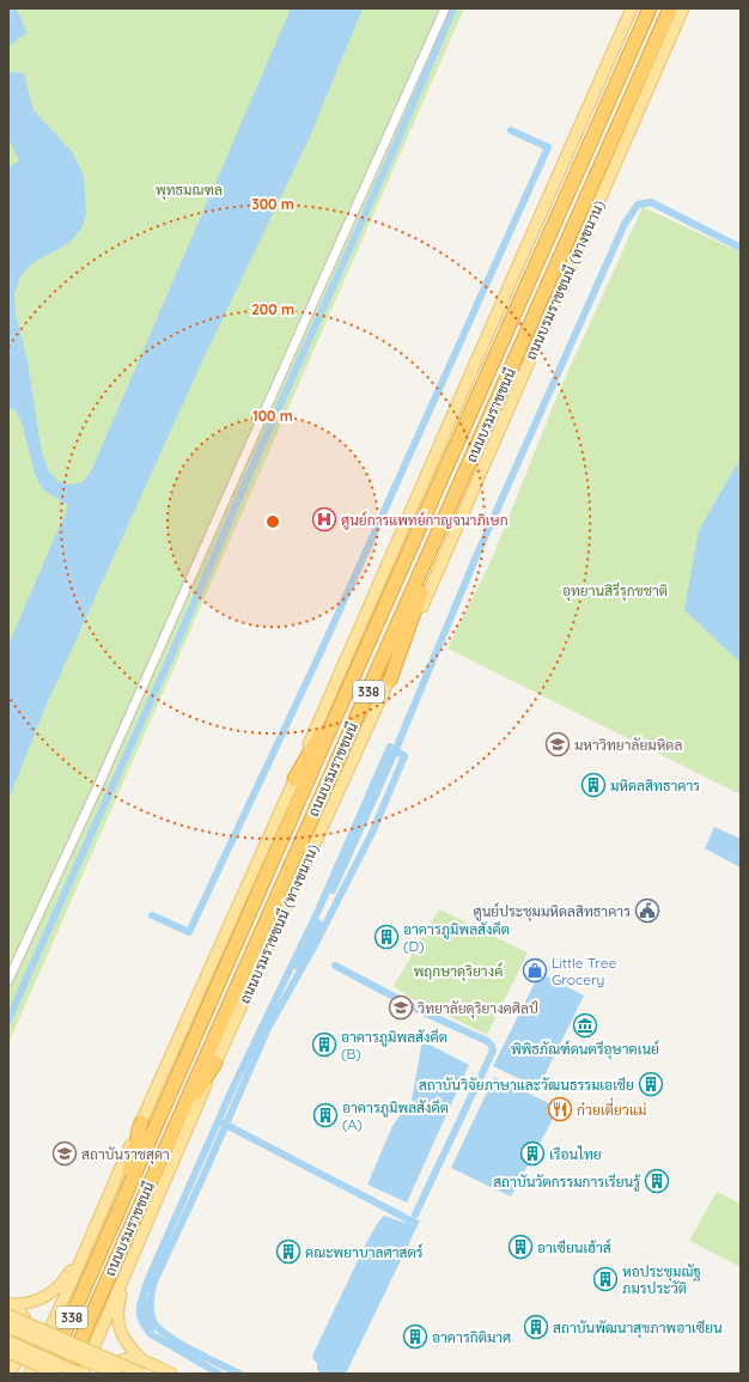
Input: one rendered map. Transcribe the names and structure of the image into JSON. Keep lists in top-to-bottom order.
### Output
{
  "streets": {
    "highway": ["ถนนบรมราชชนนี", "338"],
    "main road": ["ถนนบรมราชชนนี (ทางขนาน)"]
  },
  "parks": ["พุทธมณฑล", "อุทยานสิรีรุกขชาติ", "พฤกษาดุริยางค์"],
  "places": {
    "hospital": ["ศูนย์การแพทย์กาญจนาภิเษก"],
    "school or university": ["มหาวิทยาลัยมหิดล", "วิทยาลัยดุริยางคศิลป์", "สถาบันราชสุดา"],
    "building": [
      "มหิดลสิทธาคาร",
      "อาคารภูมิพลสังคีต (D)",
      "อาคารภูมิพลสังคีต (B)",
      "สถาบันวิจัยภาษาและวัฒนธรรมเอเชีย",
      "อาคารภูมิพลสังคีต (A)",
      "เรือนไทย",
      "สถาบันวัตกรรมการเรียนรู้",
      "อาเซียนเฮ้าส์",
      "คณะพยาบาลศาสตร์",
      "หอประชุมณัฐ ภมรประวัติ",
      "สถาบันพัฒนาสุขภาพอาเซียน",
      "อาคารกิติมาศ"
    ],
    "public building": ["ศูนย์ประชุมมหิดลสิทธาคาร"],
    "shop": ["Little Tree Grocery"],
    "museum": ["พิพิธภัณฑ์ดนตรีอุษาคเนย์"],
    "restaurant": ["ก๋วยเตี๋ยวแม่"]
  },
  "rings": ["300 m", "200 m", "100 m"]
}
